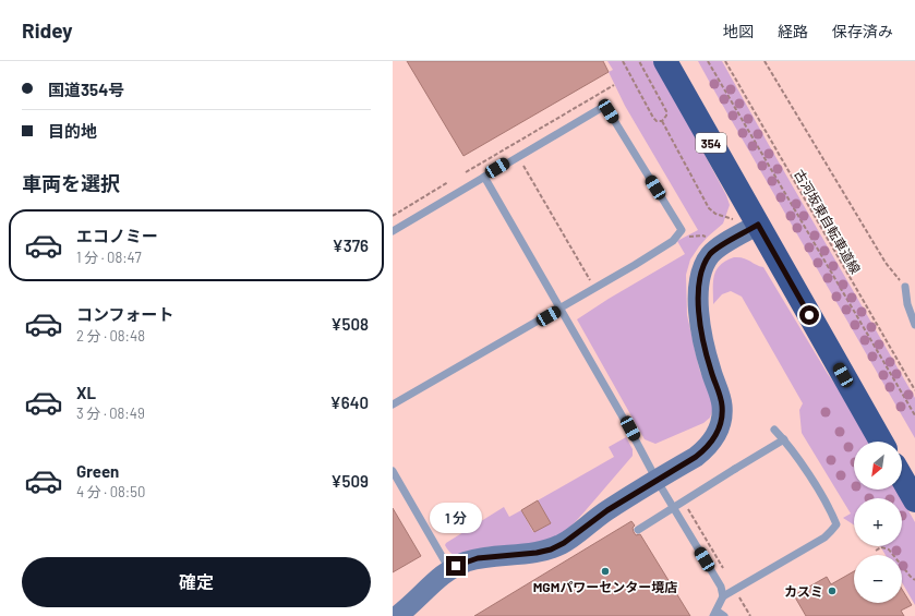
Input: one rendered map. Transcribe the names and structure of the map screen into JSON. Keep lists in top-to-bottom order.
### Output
{
  "streets": {
    "highway": ["354"],
    "path": ["古河坂東自転車道線"]
  },
  "places": ["MGMパワーセンター境店", "カスミ"],
  "north": "bottom left",
  "page": {
    "header": "Ridey",
    "nav": ["地図", "経路", "保存済み"],
    "banner": ["国道354号", "目的地"],
    "heading": "車両を選択",
    "list": [
      {
        "name": "エコノミー",
        "note": "1 分 · 08:47",
        "value": "¥376"
      },
      {
        "name": "コンフォート",
        "note": "2 分 · 08:48",
        "value": "¥508"
      },
      {
        "name": "XL",
        "note": "3 分 · 08:49",
        "value": "¥640"
      },
      {
        "name": "Green",
        "note": "4 分 · 08:50",
        "value": "¥509"
      }
    ],
    "map_buttons": ["+", "−"],
    "bubble": "1 分",
    "buttons": "確定"
  }
}
